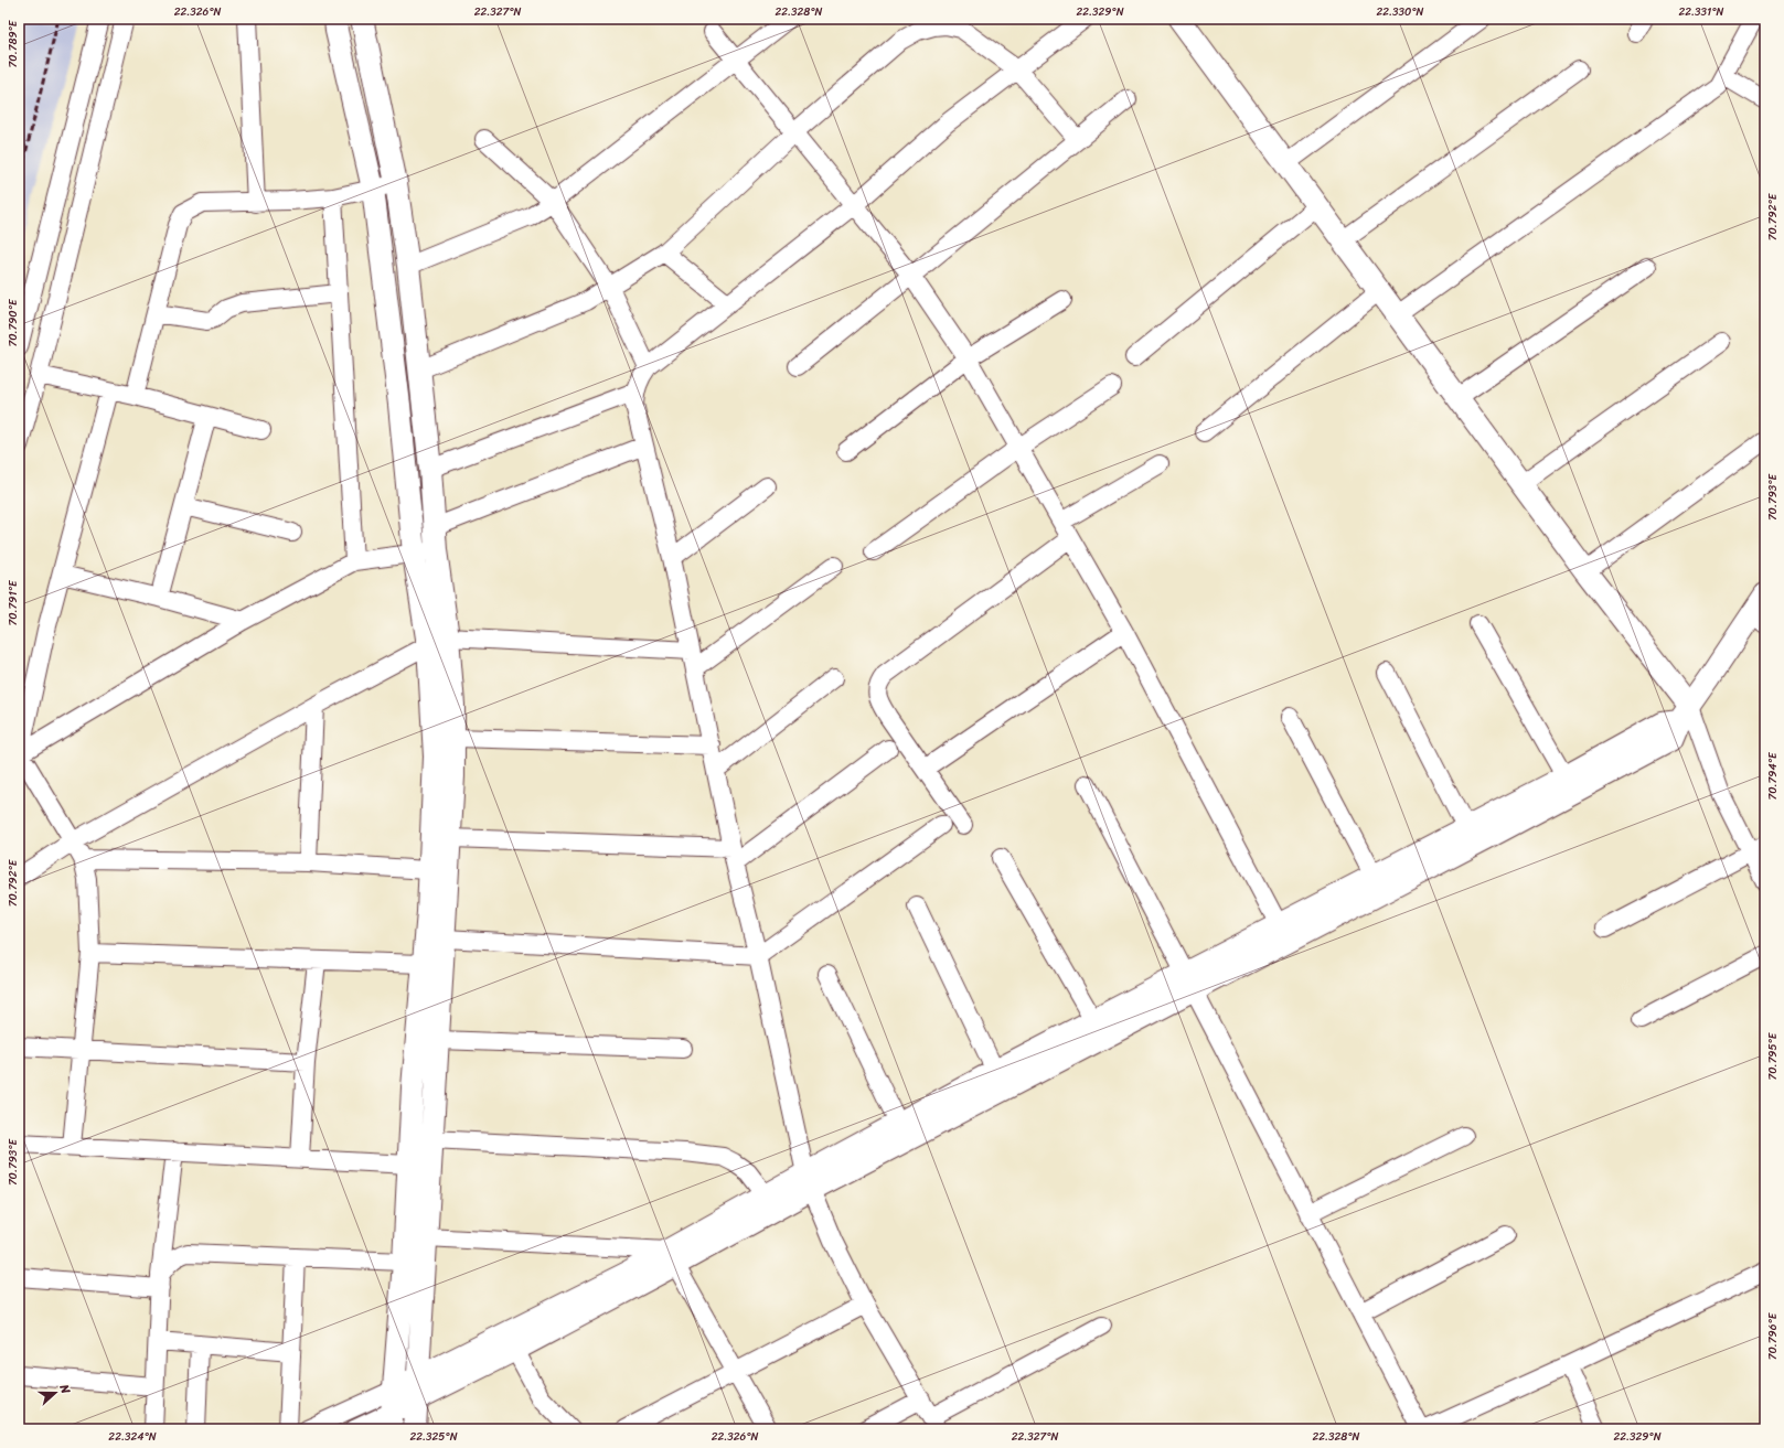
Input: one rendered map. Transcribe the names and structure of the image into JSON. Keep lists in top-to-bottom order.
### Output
{
  "north": "right",
  "coordinates": [
    "22.326°N",
    "22.327°N",
    "22.328°N",
    "22.329°N",
    "22.330°N",
    "22.331°N",
    "70.789°E",
    "70.792°E",
    "70.790°E",
    "70.793°E",
    "70.791°E",
    "70.794°E",
    "70.795°E",
    "70.796°E",
    "22.324°N",
    "22.325°N"
  ]
}
